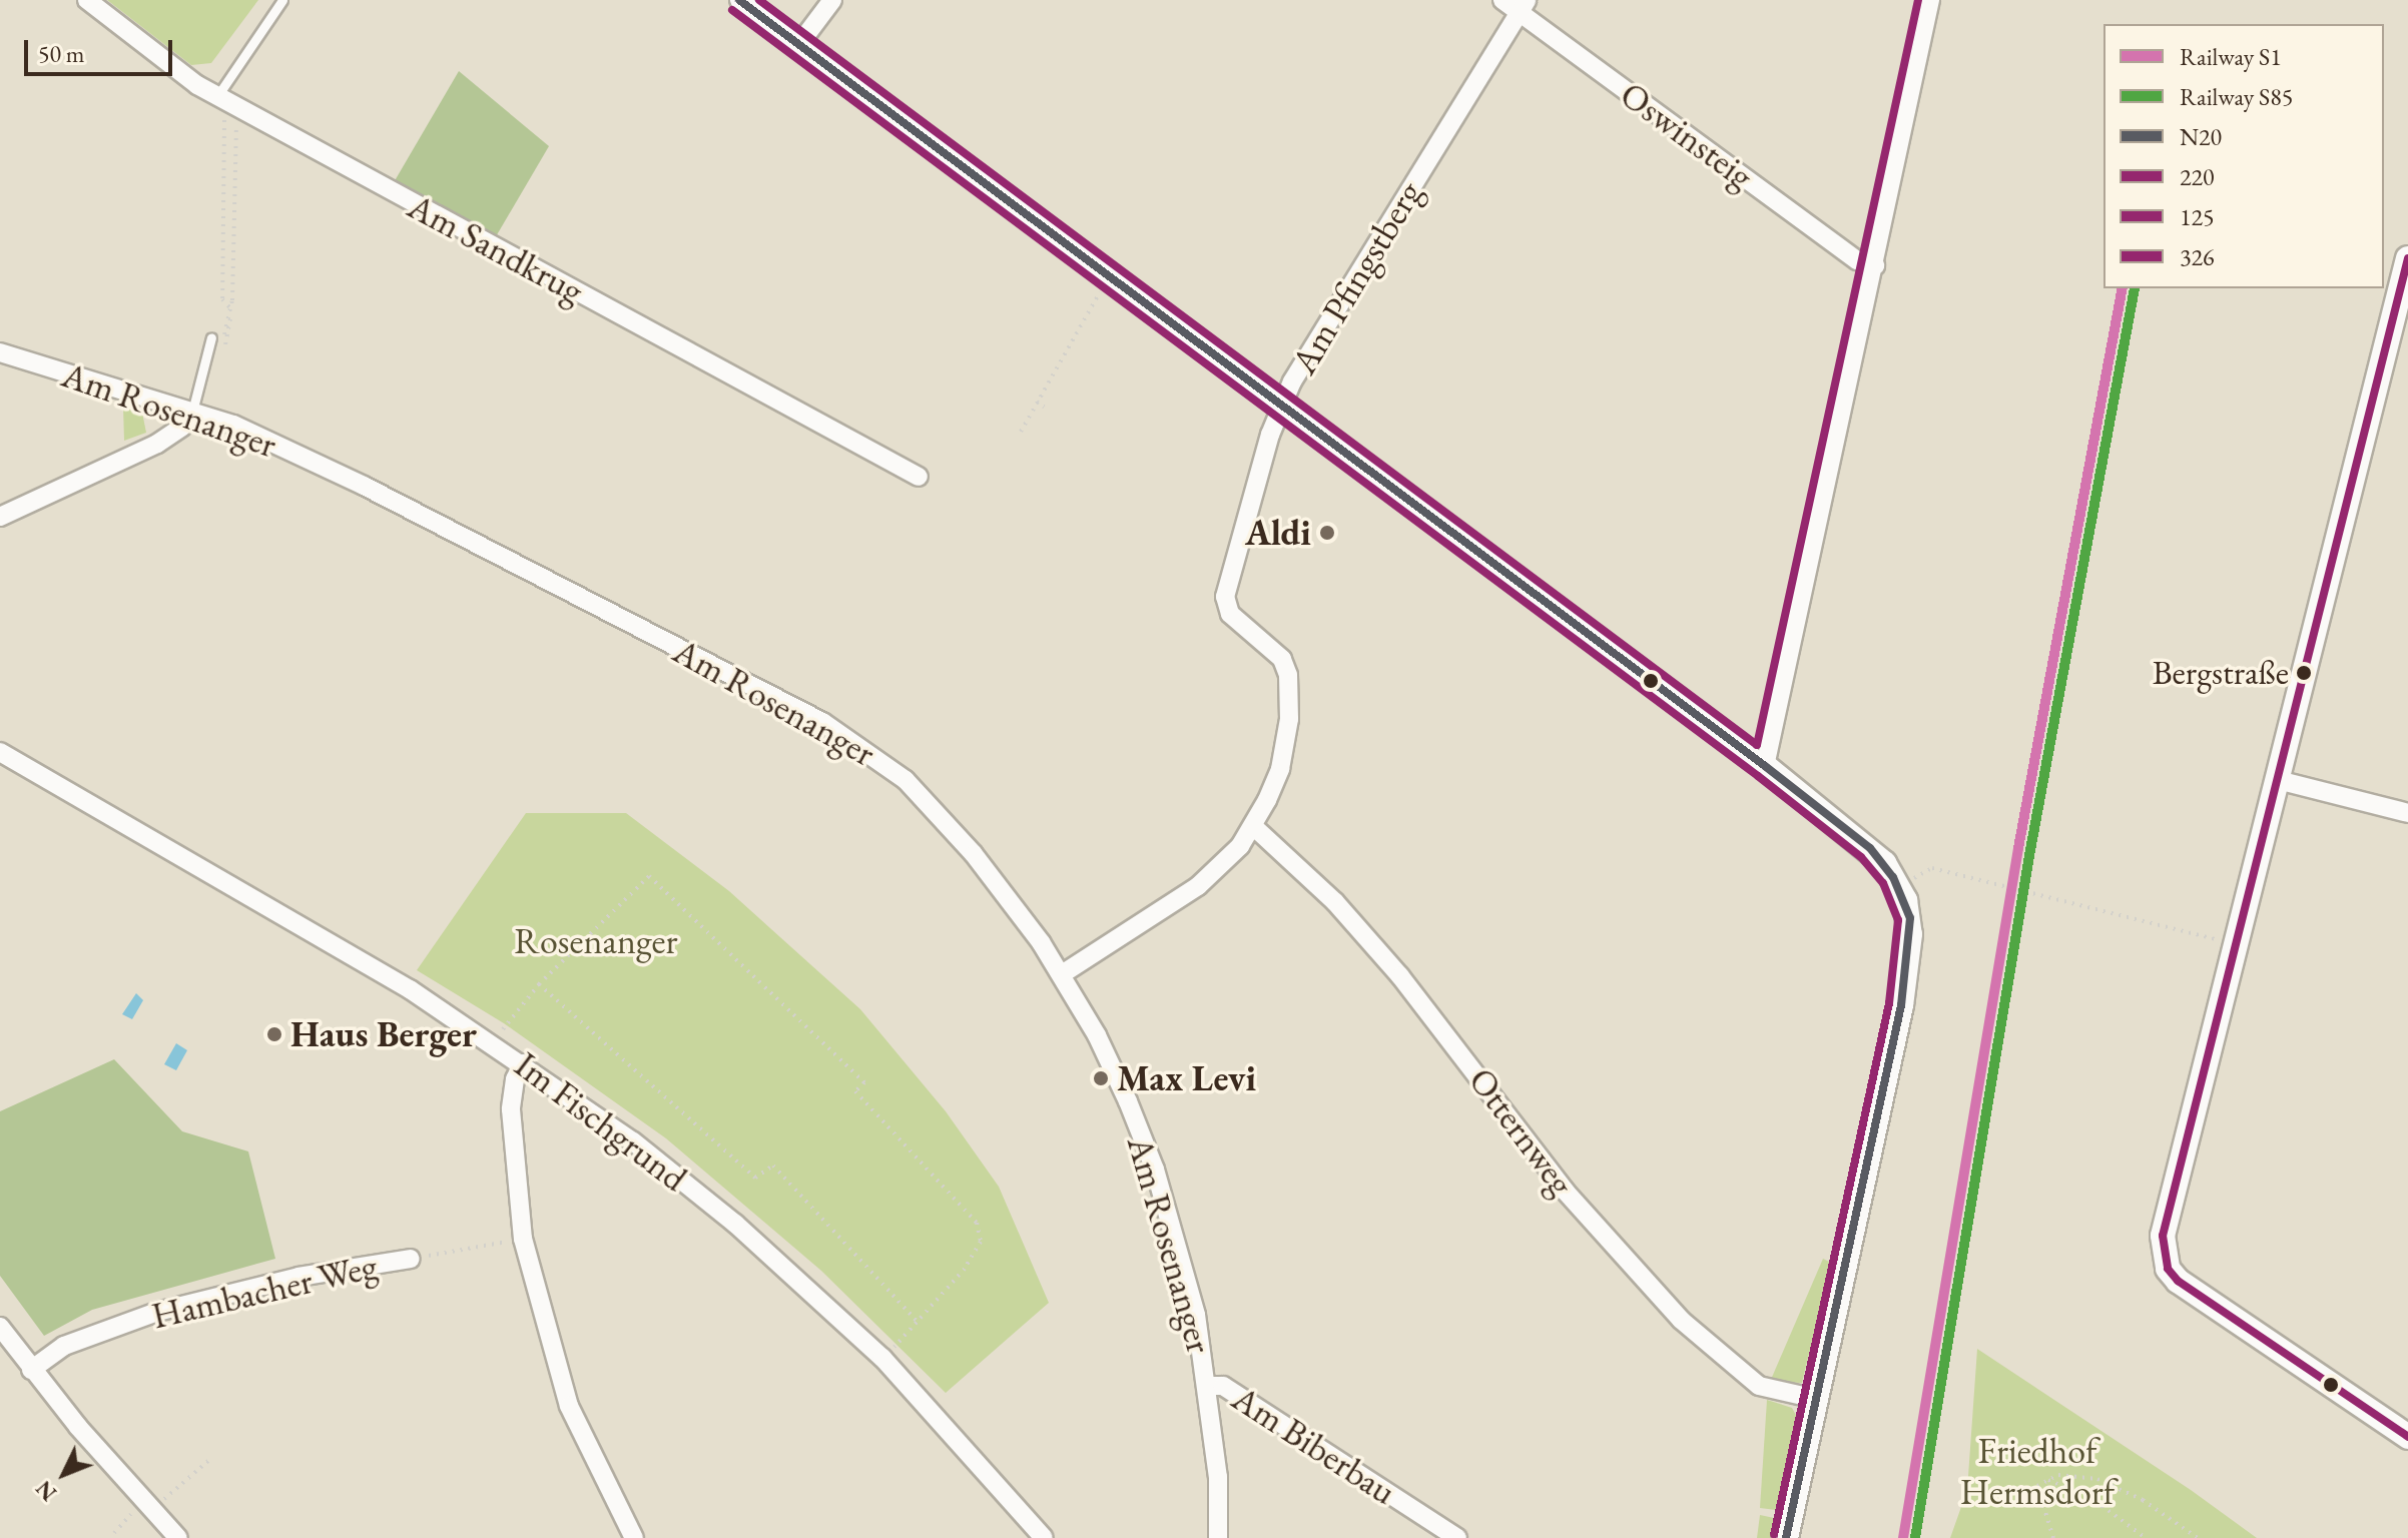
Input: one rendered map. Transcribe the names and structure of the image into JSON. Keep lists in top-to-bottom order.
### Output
{
  "streets": {
    "street": [
      "Oswinsteig",
      "Am Sandkrug",
      "Am Pfingstberg",
      "Am Rosenanger",
      "Im Fischgrund",
      "Otternweg",
      "Hambacher Weg",
      "Am Biberbau"
    ]
  },
  "crossings": [
    ["Oswinsteig", "Am Pfingstberg"],
    ["Am Pfingstberg", "Am Rosenanger"],
    ["Am Pfingstberg", "Otternweg"],
    ["Am Rosenanger", "Am Biberbau"]
  ],
  "parks": ["Rosenanger", "Friedhof Hermsdorf"],
  "places": [
    "Aldi",
    "Bergstraße",
    "Haus Berger",
    "Max Levi"
  ],
  "lines": [
    "transit line N20",
    "transit line 326",
    "transit line 220",
    "transit line 125",
    "rail line S1",
    "rail line S85"
  ],
  "legend": [
    "Railway S1",
    "Railway S85",
    "N20",
    "220",
    "125",
    "326"
  ],
  "scale_bar": "50 m",
  "north": "bottom left"
}
